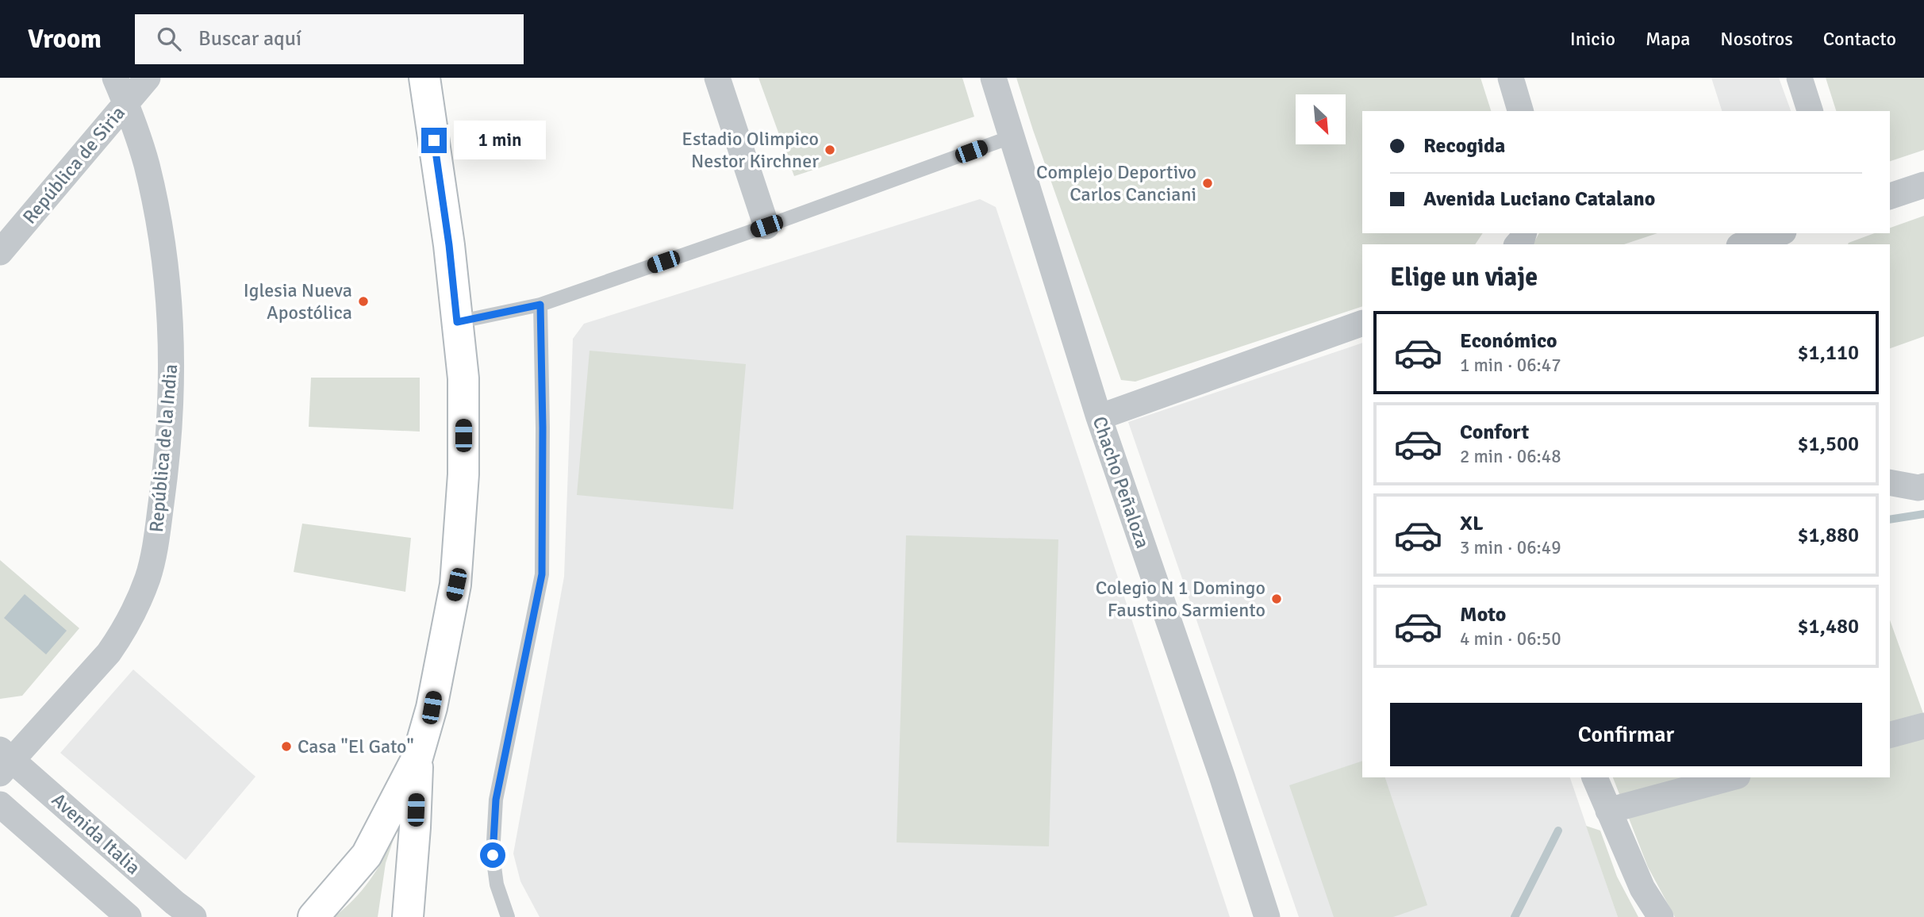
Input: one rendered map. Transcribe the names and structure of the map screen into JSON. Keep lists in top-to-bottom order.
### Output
{
  "streets": {
    "street": [
      "República de Siria",
      "República de la India",
      "Chacho Peñaloza",
      "Avenida Italia"
    ]
  },
  "crossings": [
    ["República de Siria", "República de la India"],
    ["República de la India", "Avenida Italia"]
  ],
  "places": [
    "Estadio Olimpico Nestor Kirchner",
    "Complejo Deportivo Carlos Canciani",
    "Iglesia Nueva Apostólica",
    "Colegio N 1 Domingo Faustino Sarmiento",
    "Casa \"El Gato\""
  ],
  "north": "bottom right",
  "page": {
    "header": "Vroom",
    "search": "Buscar aquí",
    "nav": [
      "Inicio",
      "Mapa",
      "Nosotros",
      "Contacto"
    ],
    "banner": ["Recogida", "Avenida Luciano Catalano"],
    "bubble": "1 min",
    "heading": "Elige un viaje",
    "list": [
      {
        "name": "Económico",
        "note": "1 min · 06:47",
        "value": "$1,110"
      },
      {
        "name": "Confort",
        "note": "2 min · 06:48",
        "value": "$1,500"
      },
      {
        "name": "XL",
        "note": "3 min · 06:49",
        "value": "$1,880"
      },
      {
        "name": "Moto",
        "note": "4 min · 06:50",
        "value": "$1,480"
      }
    ],
    "buttons": "Confirmar"
  }
}
